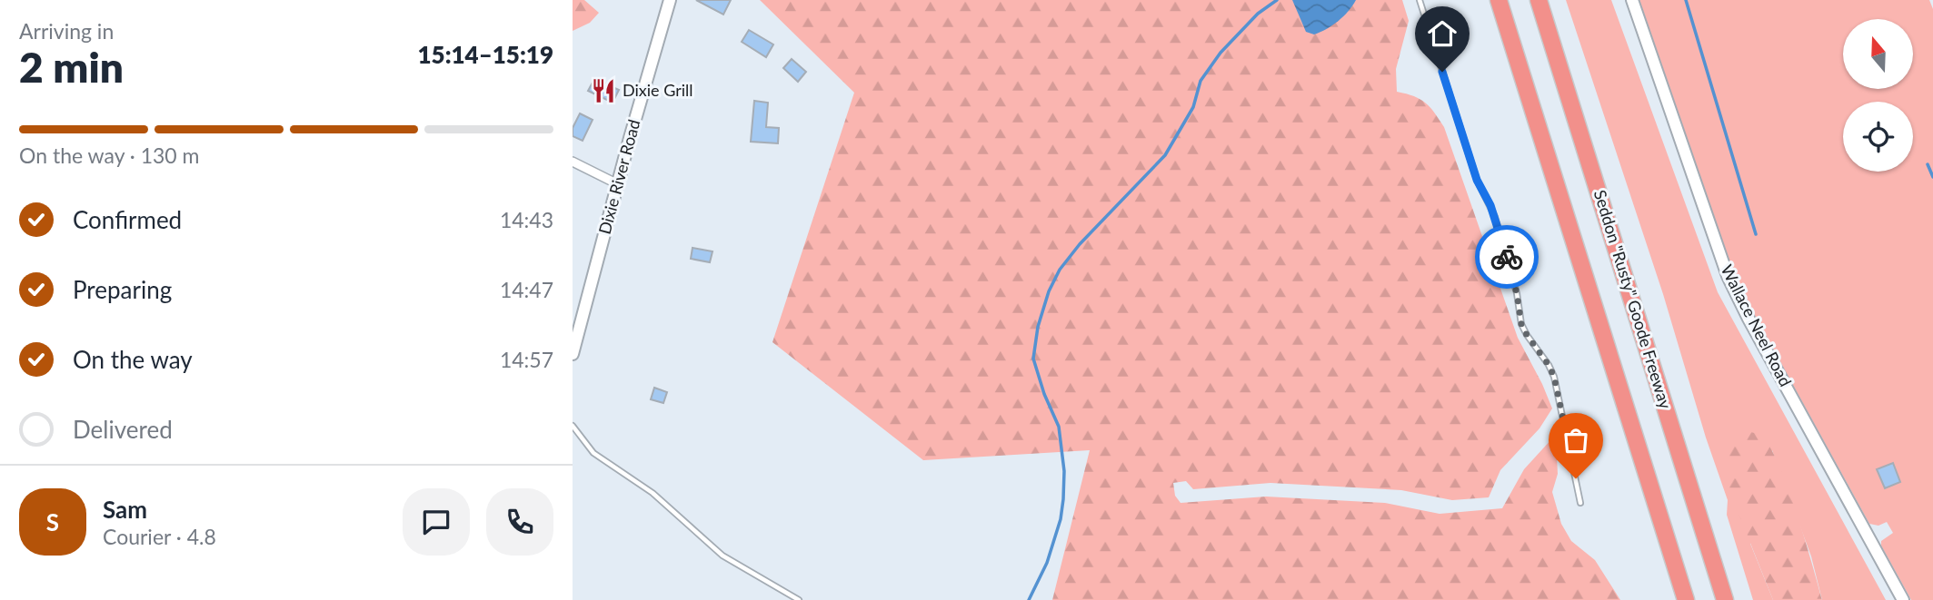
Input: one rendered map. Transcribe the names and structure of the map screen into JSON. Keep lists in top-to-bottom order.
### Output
{
  "streets": {
    "highway": ["Seddon \"Rusty\" Goode Freeway"],
    "street": ["Dixie River Road", "Wallace Neel Road"]
  },
  "places": {
    "restaurant": ["Dixie Grill"]
  },
  "north": "top",
  "page": {
    "heading": ["2 min", "Arriving in", "15:14–15:19"],
    "panel": ["Sam", "Courier · 4.8"],
    "bar": "On the way · 130 m",
    "list": [
      ["Confirmed", "14:43"],
      ["Preparing", "14:47"],
      ["On the way", "14:57"],
      "Delivered"
    ],
    "round": "S"
  }
}
